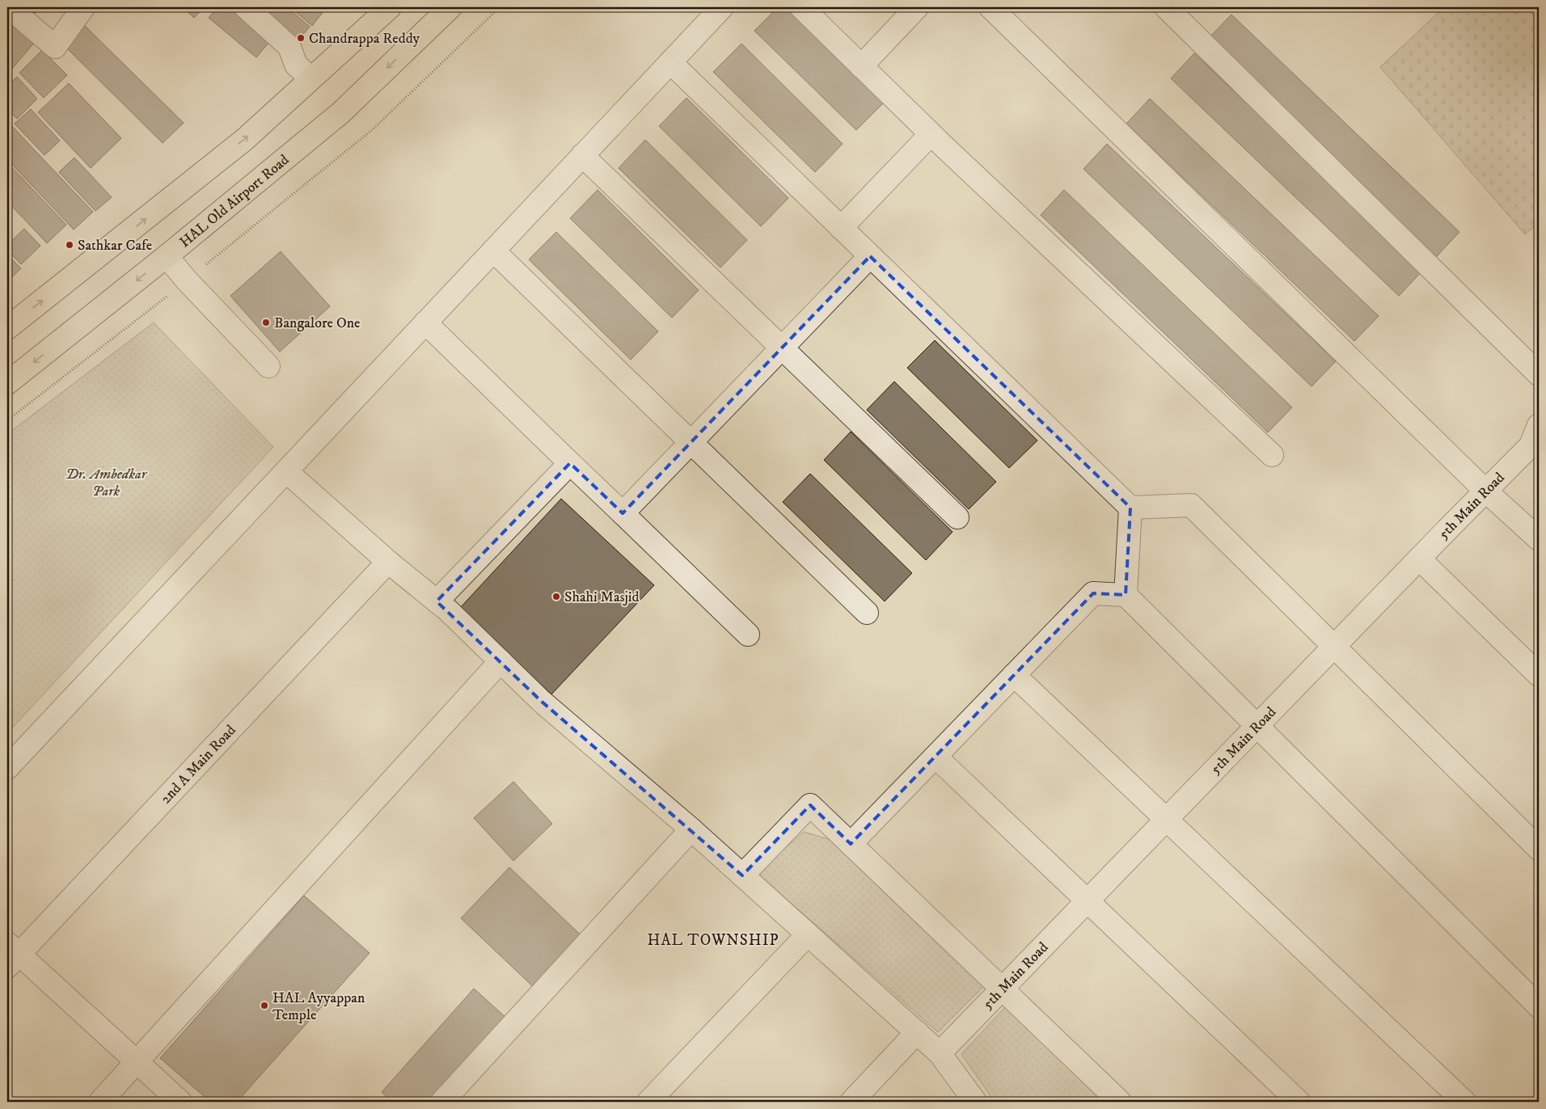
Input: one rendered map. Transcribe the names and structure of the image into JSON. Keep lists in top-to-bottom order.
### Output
{
  "streets": {
    "main road": ["HAL Old Airport Road"],
    "street": ["5th Main Road", "2nd A Main Road"]
  },
  "districts": ["HAL TOWNSHIP"],
  "parks": ["Dr. Ambedkar Park"],
  "places": [
    "Chandrappa Reddy",
    "Sathkar Cafe",
    "Bangalore One",
    "Shahi Masjid",
    "HAL Ayyappan Temple"
  ]
}
